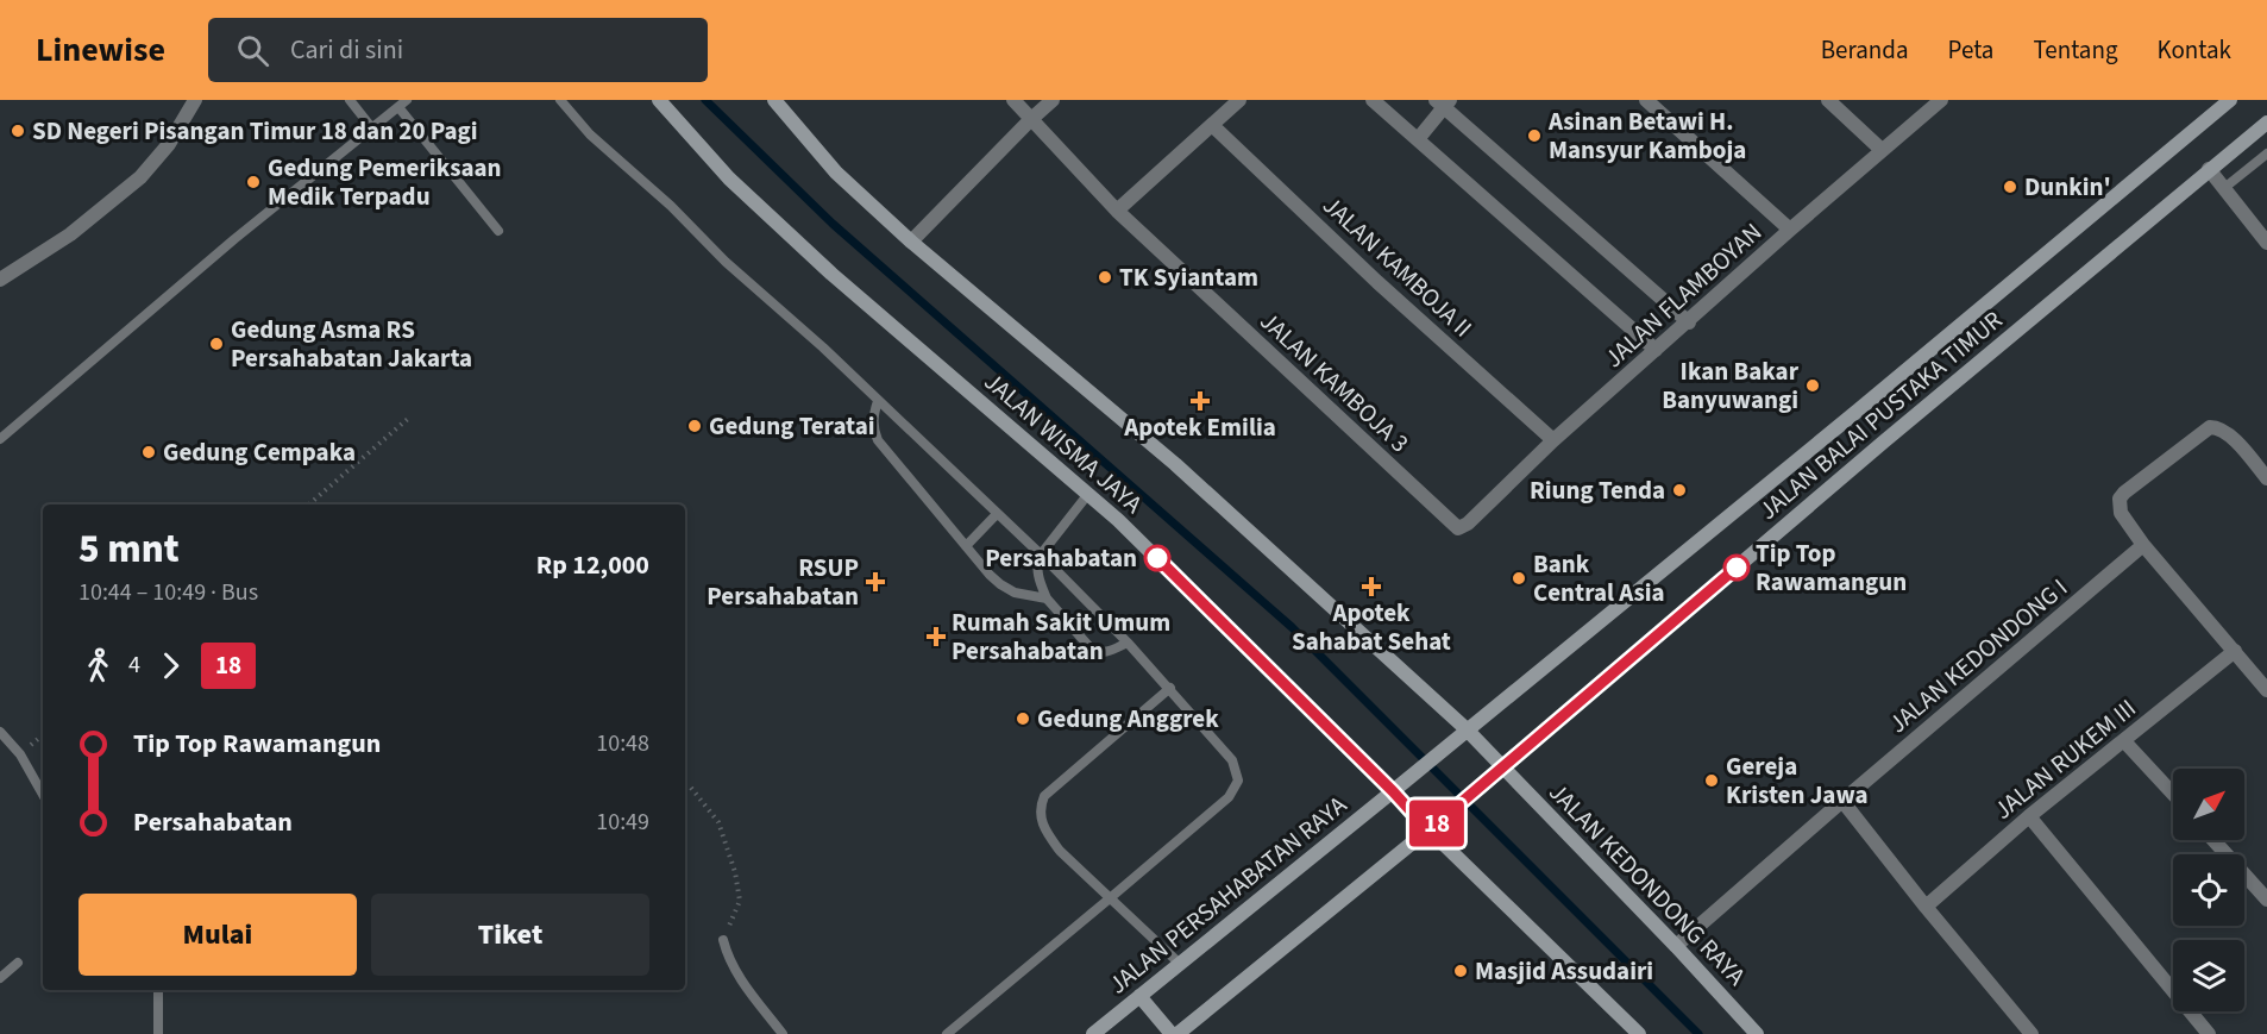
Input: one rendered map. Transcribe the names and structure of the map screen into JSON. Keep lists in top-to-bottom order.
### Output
{
  "streets": {
    "street": [
      "JALAN KAMBOJA II",
      "JALAN FLAMBOYAN",
      "JALAN KAMBOJA 3",
      "JALAN BALAI PUSTAKA TIMUR",
      "JALAN WISMA JAYA",
      "JALAN KEDONDONG I",
      "JALAN RUKEM III",
      "JALAN KEDONDONG RAYA",
      "JALAN PERSAHABATAN RAYA"
    ]
  },
  "crossings": [
    ["JALAN KAMBOJA II", "JALAN FLAMBOYAN"],
    ["JALAN FLAMBOYAN", "JALAN KAMBOJA 3"],
    ["JALAN BALAI PUSTAKA TIMUR", "JALAN WISMA JAYA"],
    ["JALAN BALAI PUSTAKA TIMUR", "JALAN KEDONDONG RAYA"],
    ["JALAN BALAI PUSTAKA TIMUR", "JALAN PERSAHABATAN RAYA"],
    ["JALAN WISMA JAYA", "JALAN PERSAHABATAN RAYA"],
    ["JALAN KEDONDONG I", "JALAN KEDONDONG RAYA"]
  ],
  "places": {
    "other": [
      "SD Negeri Pisangan Timur 18 dan 20 Pagi",
      "Asinan Betawi H. Mansyur Kamboja",
      "Gedung Pemeriksaan Medik Terpadu",
      "Dunkin'",
      "TK Syiantam",
      "Gedung Asma RS Persahabatan Jakarta",
      "Ikan Bakar Banyuwangi",
      "Gedung Teratai",
      "Gedung Cempaka",
      "Riung Tenda",
      "Persahabatan",
      "Tip Top Rawamangun",
      "Bank Central Asia",
      "Gedung Anggrek",
      "Gereja Kristen Jawa",
      "Masjid Assudairi"
    ],
    "health": [
      "Apotek Emilia",
      "RSUP Persahabatan",
      "Apotek Sahabat Sehat",
      "Rumah Sakit Umum Persahabatan"
    ]
  },
  "lines": ["bus line 18"],
  "north": "top right",
  "page": {
    "header": "Linewise",
    "search": "Cari di sini",
    "nav": [
      "Beranda",
      "Peta",
      "Tentang",
      "Kontak"
    ],
    "on_map": "18",
    "heading": ["5 mnt", "10:44 – 10:49 · Bus", "Rp 12,000"],
    "legs": ["4", "18"],
    "list": [
      {
        "name": "Tip Top Rawamangun",
        "value": "10:48"
      },
      {
        "name": "Persahabatan",
        "value": "10:49"
      }
    ],
    "buttons": ["Mulai", "Tiket"]
  }
}
